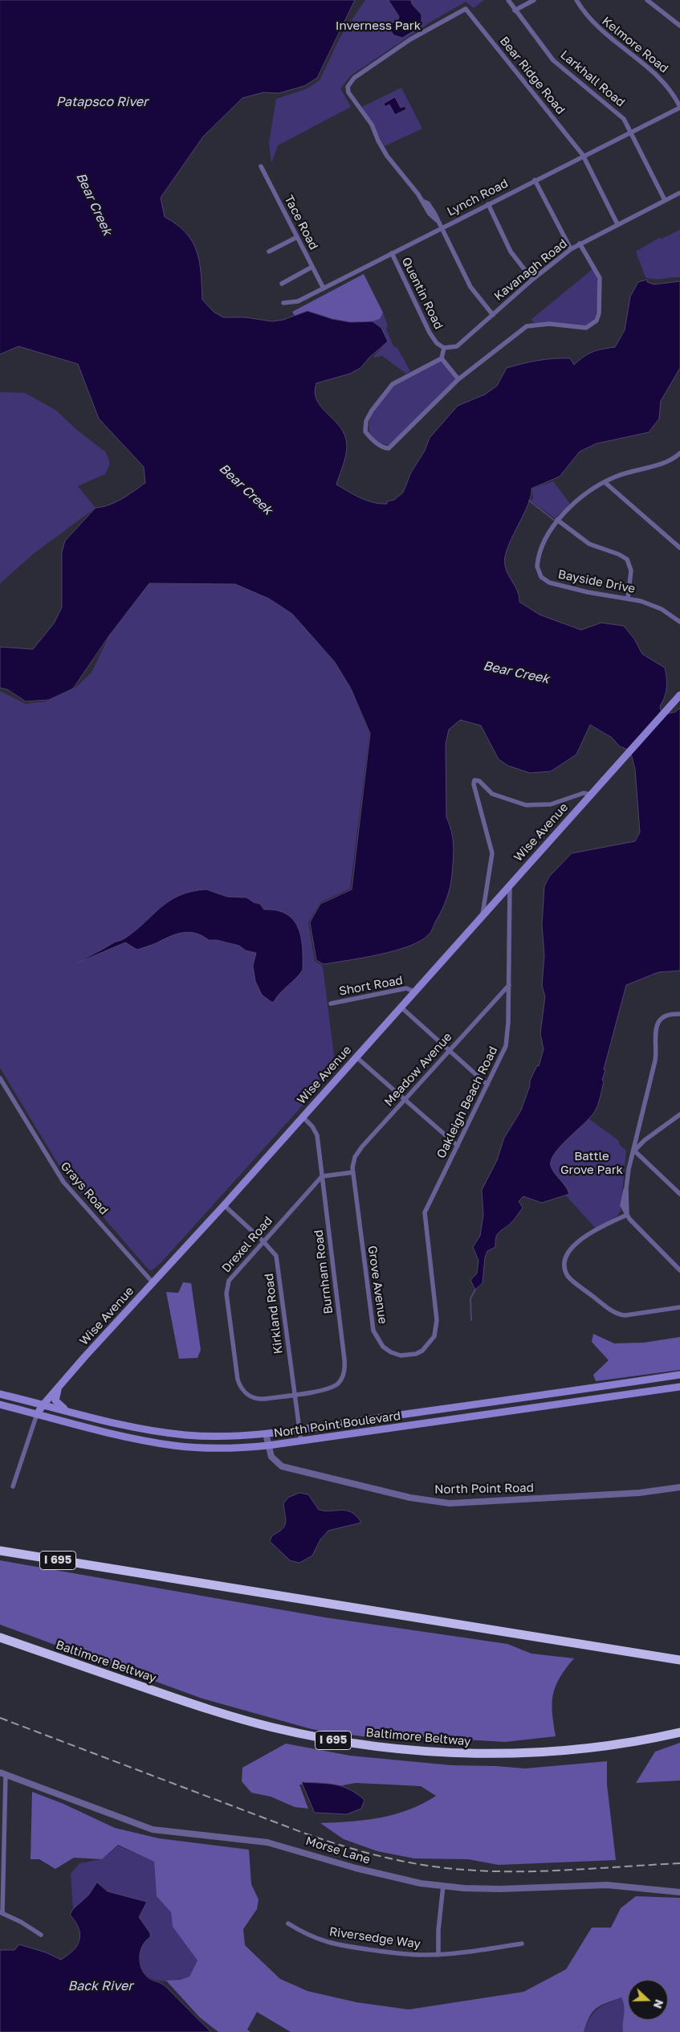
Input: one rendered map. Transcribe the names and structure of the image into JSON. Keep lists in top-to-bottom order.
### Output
{
  "streets": {
    "highway": ["I 695", "Baltimore Beltway"],
    "main road": ["Wise Avenue", "North Point Boulevard"],
    "street": [
      "Kelmore Road",
      "Bear Ridge Road",
      "Larkhall Road",
      "Lynch Road",
      "Tace Road",
      "Kavanagh Road",
      "Quentin Road",
      "Bayside Drive",
      "Short Road",
      "Meadow Avenue",
      "Oakleigh Beach Road",
      "Grays Road",
      "Drexel Road",
      "Burnham Road",
      "Grove Avenue",
      "Kirkland Road",
      "North Point Road",
      "Morse Lane",
      "Riversedge Way"
    ]
  },
  "crossings": [
    ["Kelmore Road", "Lynch Road"],
    ["Bear Ridge Road", "Lynch Road"],
    ["Bear Ridge Road", "Kavanagh Road"],
    ["Larkhall Road", "Lynch Road"],
    ["Larkhall Road", "Kavanagh Road"],
    ["Lynch Road", "Tace Road"],
    ["Lynch Road", "Quentin Road"],
    ["Kavanagh Road", "Quentin Road"],
    ["Wise Avenue", "Short Road"],
    ["Wise Avenue", "Oakleigh Beach Road"],
    ["Wise Avenue", "Grays Road"],
    ["Wise Avenue", "Burnham Road"],
    ["Wise Avenue", "Kirkland Road"],
    ["Wise Avenue", "North Point Boulevard"],
    ["Meadow Avenue", "Oakleigh Beach Road"],
    ["Meadow Avenue", "Grove Avenue"],
    ["Oakleigh Beach Road", "Grove Avenue"],
    ["Drexel Road", "Burnham Road"],
    ["Drexel Road", "Kirkland Road"],
    ["Burnham Road", "Kirkland Road"],
    ["Kirkland Road", "North Point Boulevard"],
    ["North Point Boulevard", "North Point Road"],
    ["Morse Lane", "Riversedge Way"]
  ],
  "water": ["Patapsco River", "Bear Creek", "Back River"],
  "parks": ["Inverness Park", "Battle Grove Park"],
  "north": "right"
}
